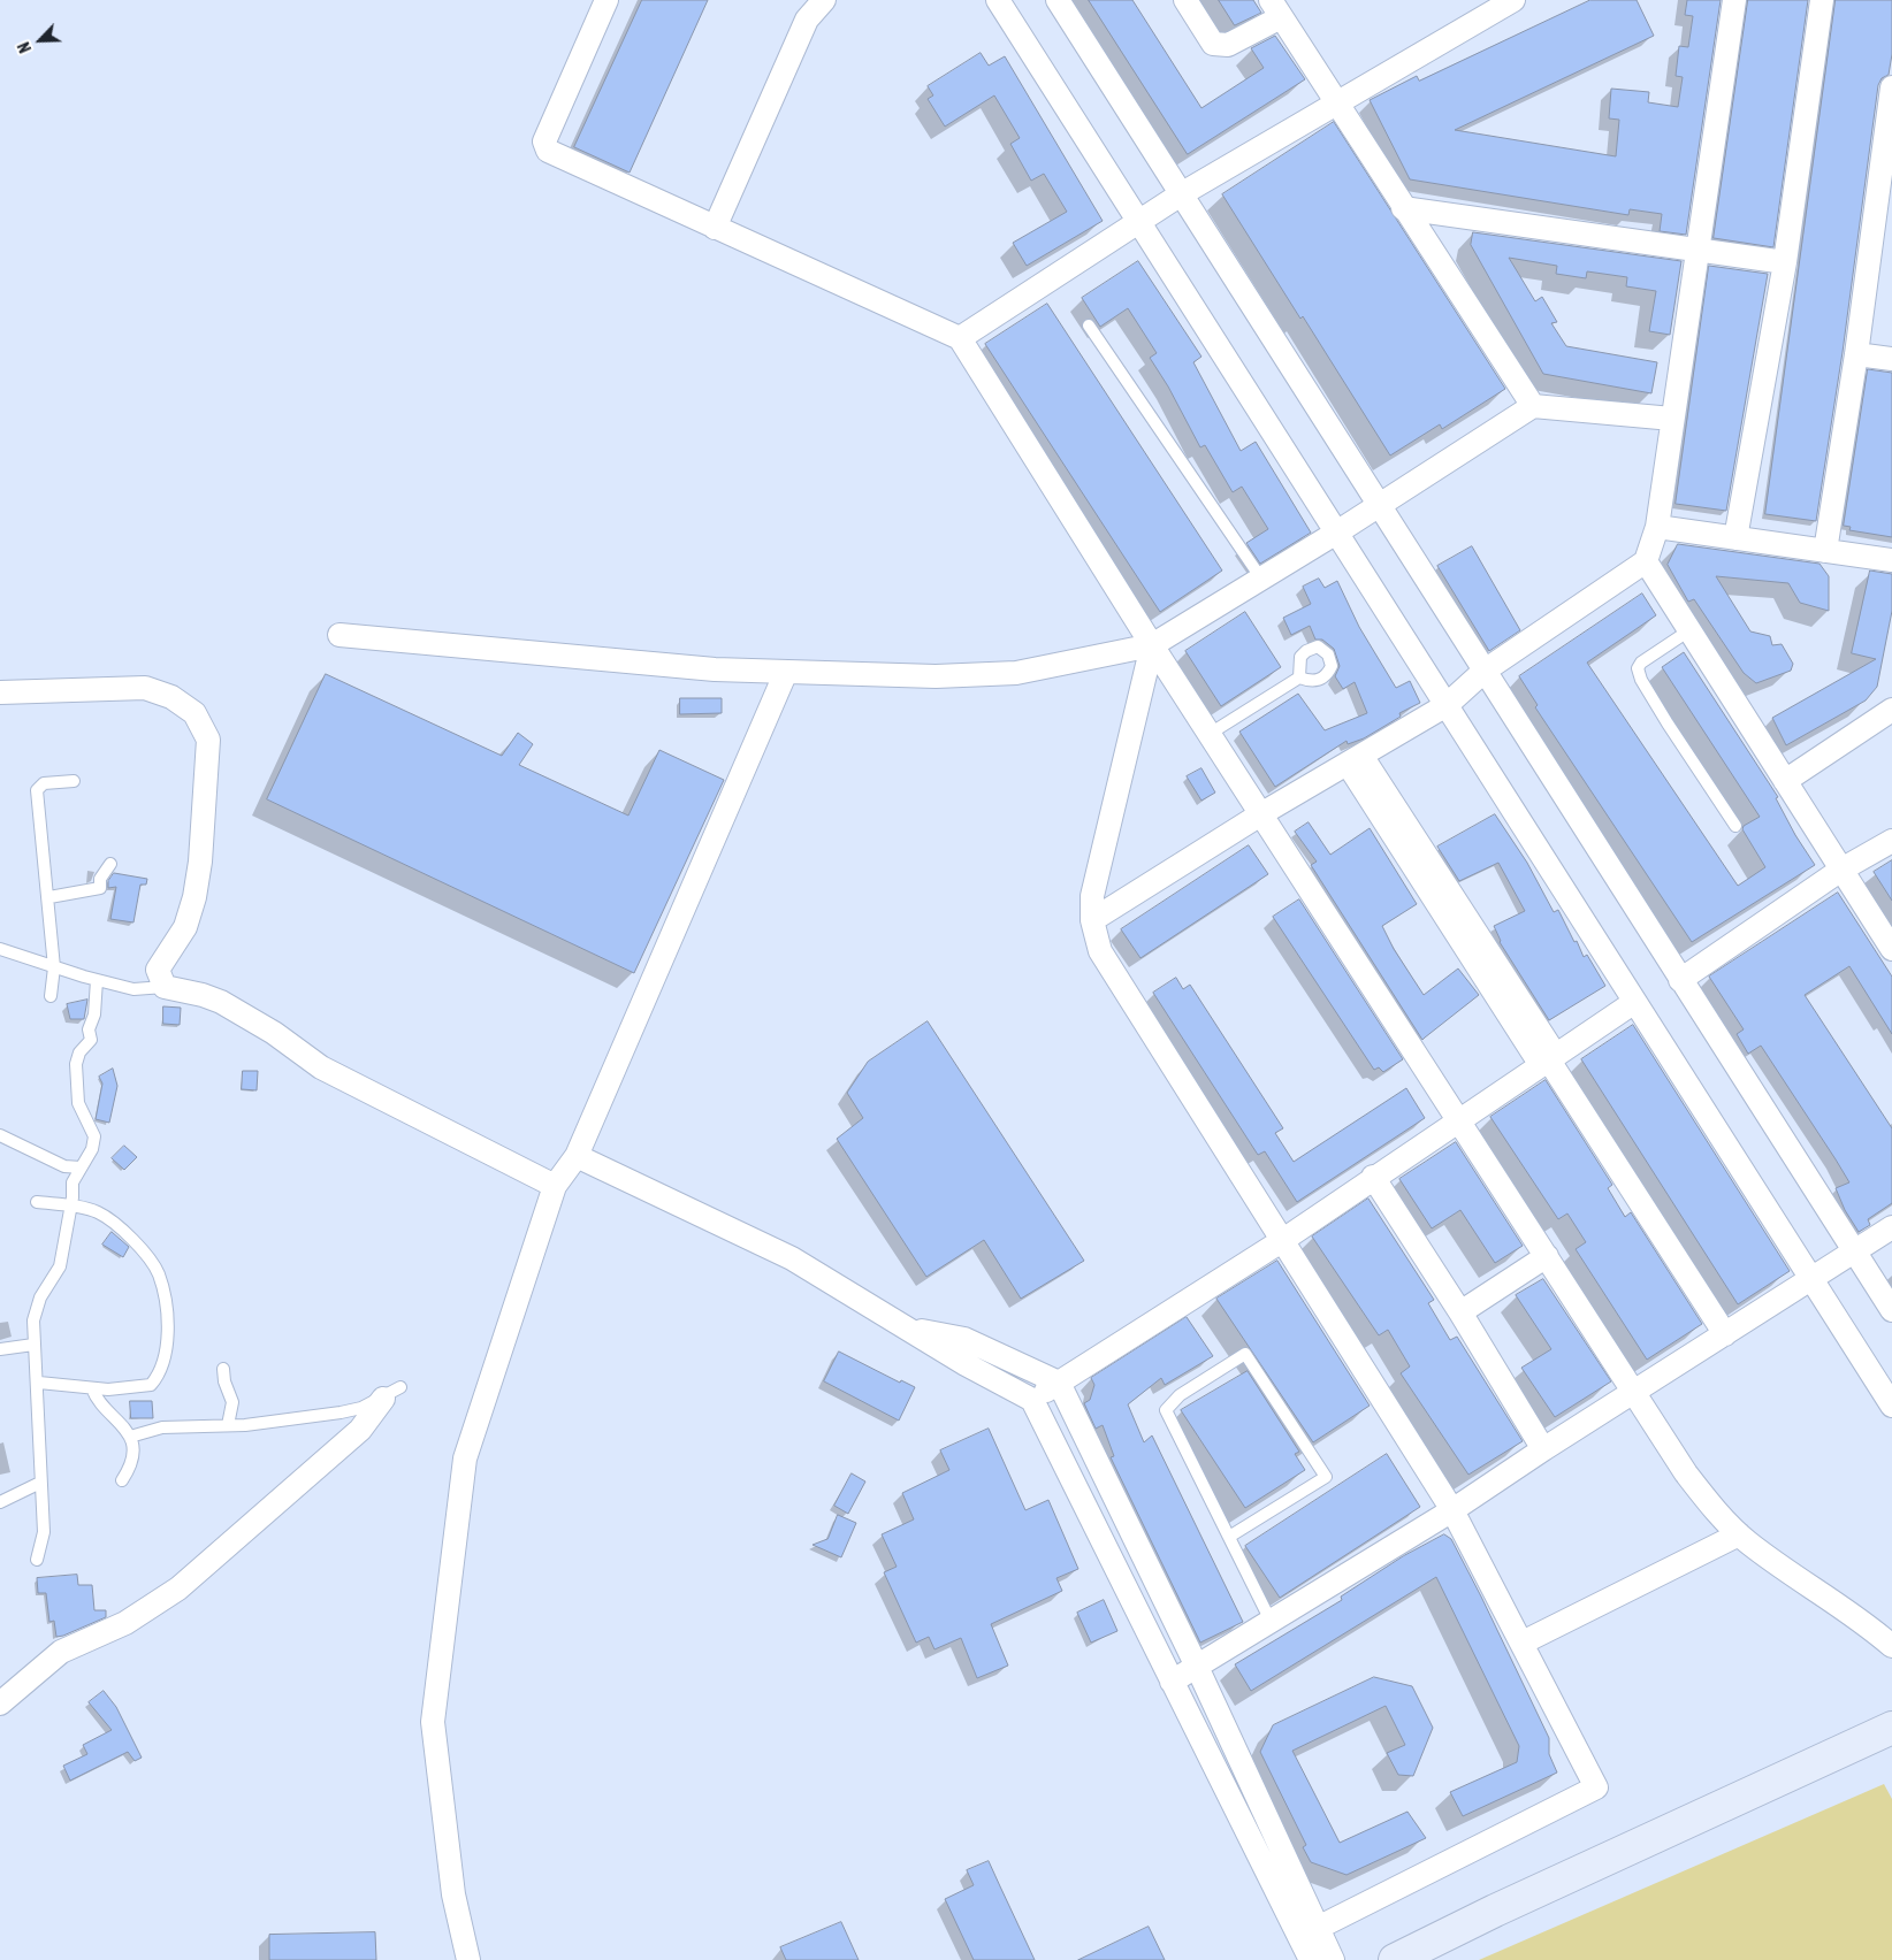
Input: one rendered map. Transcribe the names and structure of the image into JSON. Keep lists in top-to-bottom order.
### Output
{
  "north": "bottom left"
}
